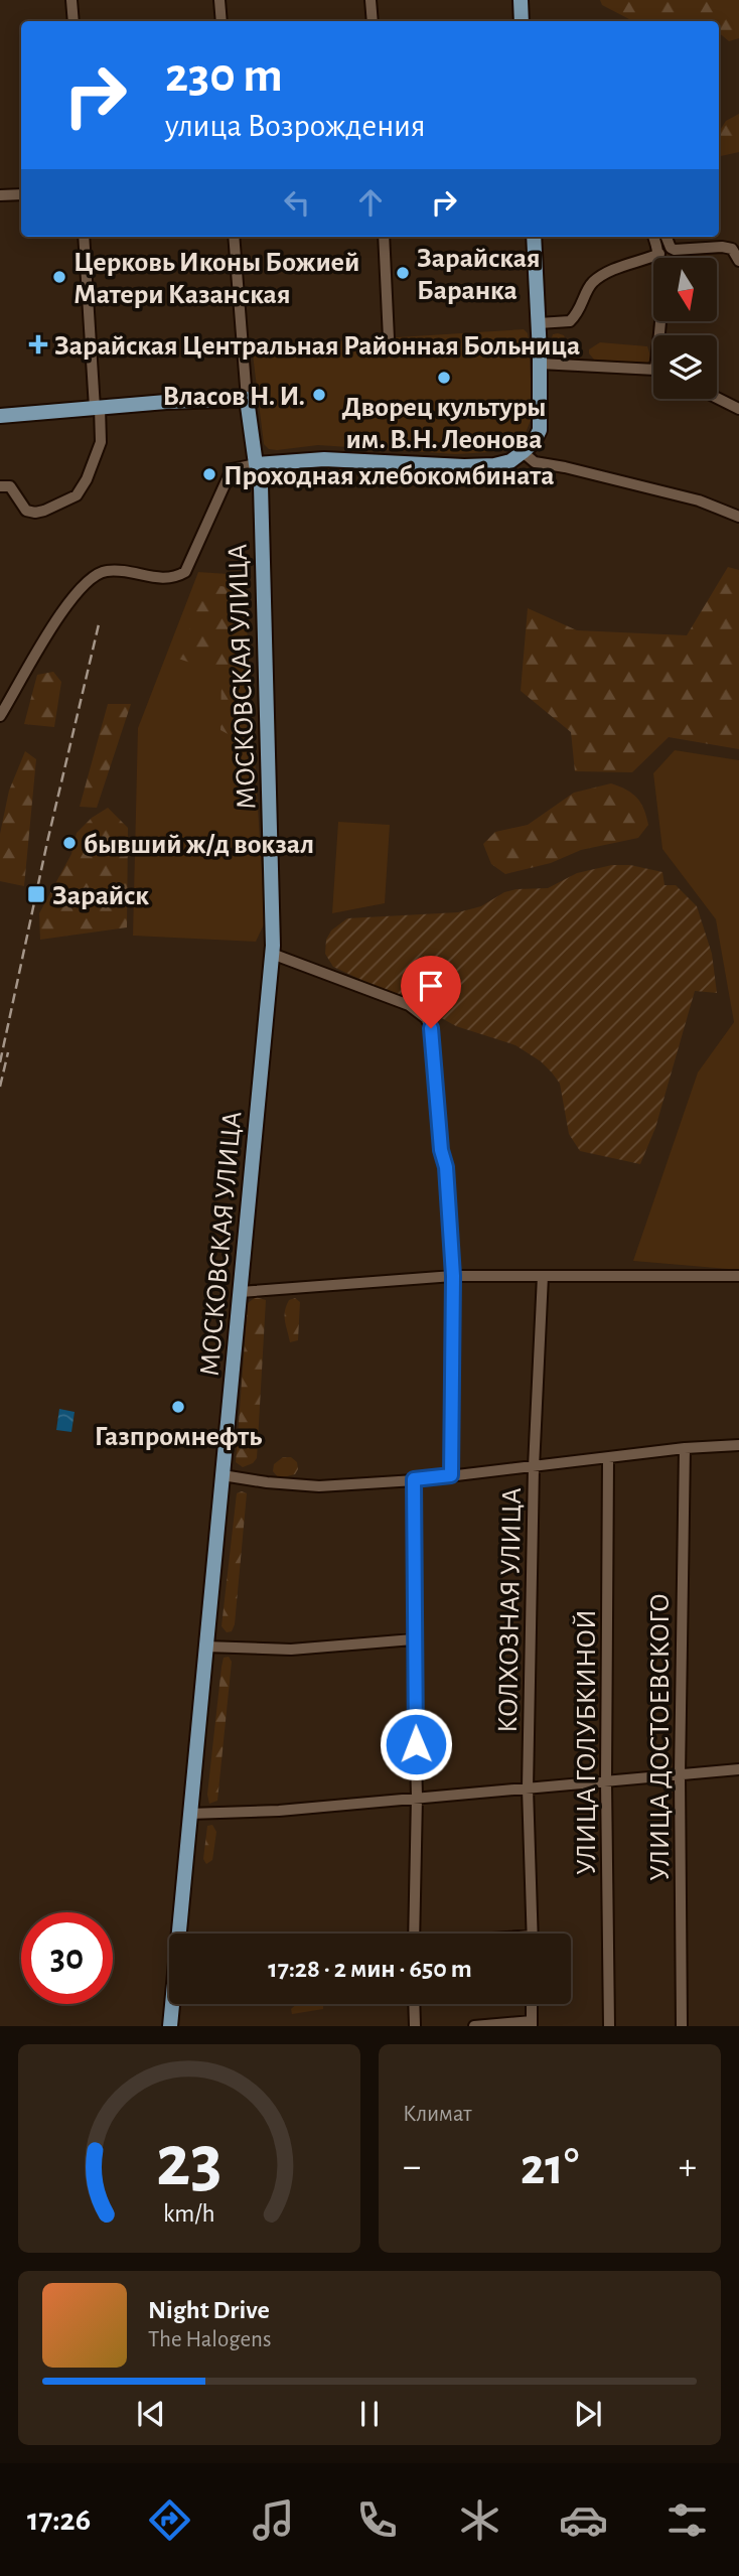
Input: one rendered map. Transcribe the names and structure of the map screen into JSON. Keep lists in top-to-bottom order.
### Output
{
  "streets": {
    "main road": ["МОСКОВСКАЯ УЛИЦА"],
    "street": ["КОЛХОЗНАЯ УЛИЦА", "УЛИЦА ДОСТОЕВСКОГО", "УЛИЦА ГОЛУБКИНОЙ"]
  },
  "places": {
    "other": [
      "Зарайская Баранка",
      "Церковь Иконы Божией Матери Казанская",
      "Дворец культуры им. В.Н. Леонова",
      "Власов Н. И.",
      "Проходная хлебокомбината",
      "бывший ж/д вокзал",
      "Газпромнефть"
    ],
    "health": ["Зарайская Центральная Районная Больница"],
    "transit": ["Зарайск"]
  },
  "north": "bottom",
  "page": {
    "turn": ["230 m", "улица Возрождения"],
    "limit": "30",
    "trip": "17:28 · 2 мин · 650 m",
    "tile": "Климат",
    "heat": ["−", "21°", "+"],
    "song": ["Night Drive", "The Halogens"],
    "tabs": "17:26",
    "gauge": ["23", "km/h"]
  }
}
